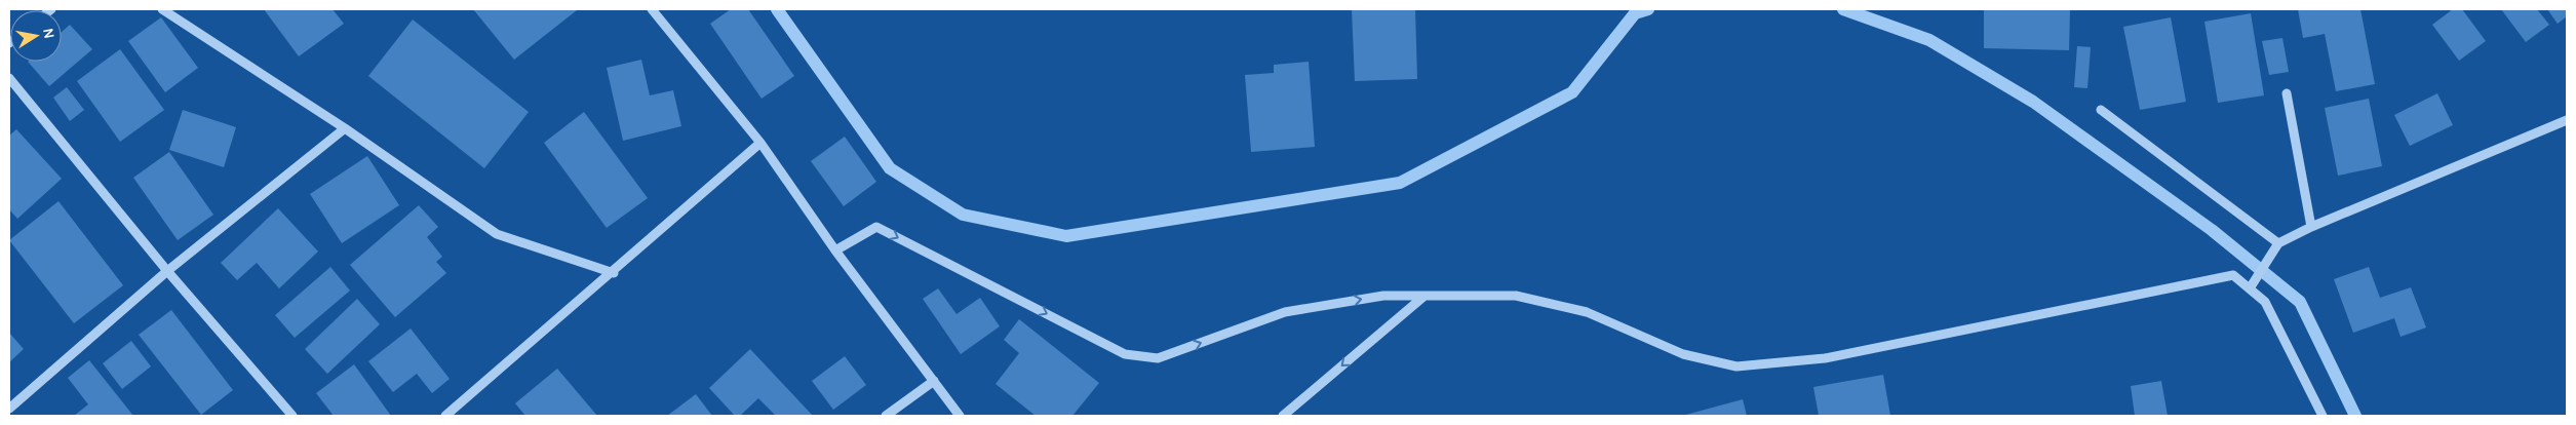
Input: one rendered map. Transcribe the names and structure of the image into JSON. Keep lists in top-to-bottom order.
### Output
{
  "north": "right"
}
